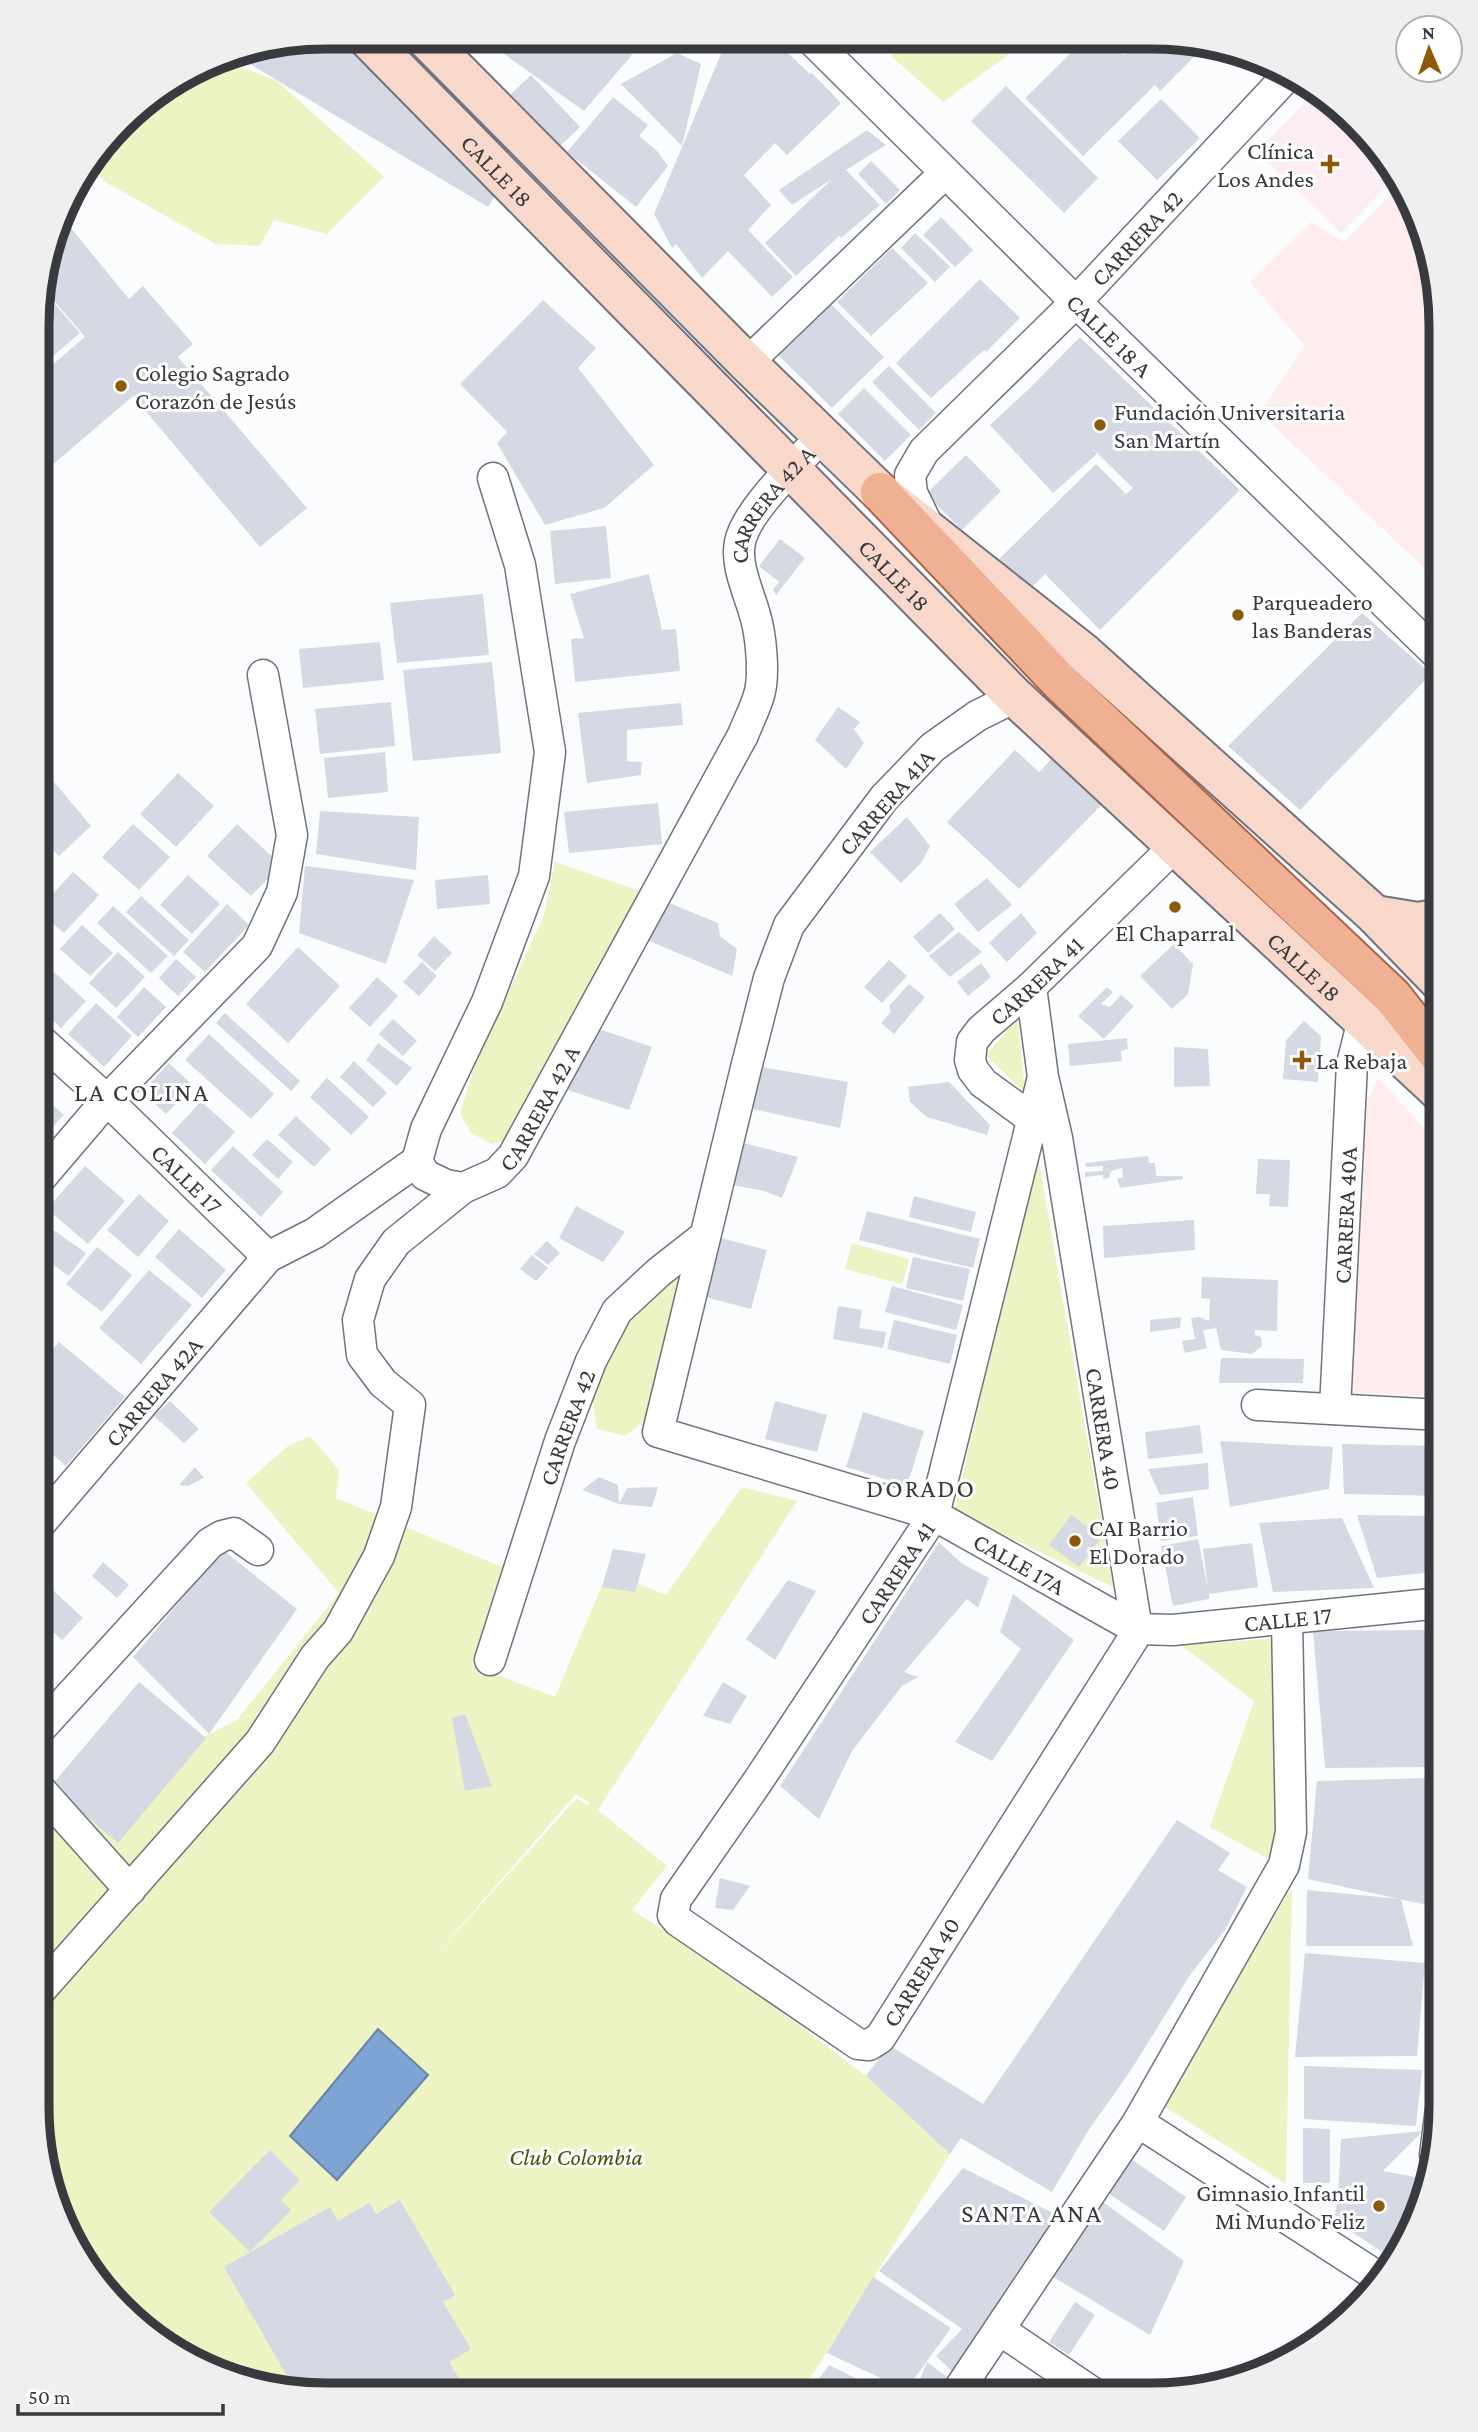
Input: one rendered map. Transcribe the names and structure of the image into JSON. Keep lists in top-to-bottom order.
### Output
{
  "streets": {
    "main road": ["CALLE 18"],
    "street": [
      "CARRERA 42",
      "CALLE 18 A",
      "CARRERA 42 A",
      "CARRERA 41A",
      "CARRERA 41",
      "CALLE 17",
      "CARRERA 40A",
      "CARRERA 42A",
      "CARRERA 40",
      "CALLE 17A"
    ]
  },
  "crossings": [
    ["CALLE 18", "CARRERA 42"],
    ["CALLE 18", "CARRERA 42 A"],
    ["CALLE 18", "CARRERA 41A"],
    ["CALLE 18", "CARRERA 41"],
    ["CALLE 18", "CARRERA 40A"],
    ["CARRERA 42", "CALLE 18 A"],
    ["CARRERA 42", "CARRERA 41A"],
    ["CARRERA 42", "CALLE 17A"],
    ["CARRERA 41A", "CALLE 17A"],
    ["CARRERA 41", "CARRERA 40"],
    ["CARRERA 41", "CALLE 17A"],
    ["CALLE 17", "CARRERA 42A"],
    ["CALLE 17", "CARRERA 40"],
    ["CALLE 17", "CALLE 17A"],
    ["CARRERA 40", "CALLE 17A"]
  ],
  "districts": ["LA COLINA", "DORADO", "SANTA ANA"],
  "parks": ["Club Colombia"],
  "places": {
    "health": ["Clínica Los Andes", "La Rebaja"],
    "other": [
      "Colegio Sagrado Corazón de Jesús",
      "Fundación Universitaria San Martín",
      "Parqueadero las Banderas",
      "El Chaparral",
      "CAI Barrio El Dorado",
      "Gimnasio Infantil Mi Mundo Feliz"
    ]
  },
  "scale_bar": "50 m",
  "north": "top"
}
